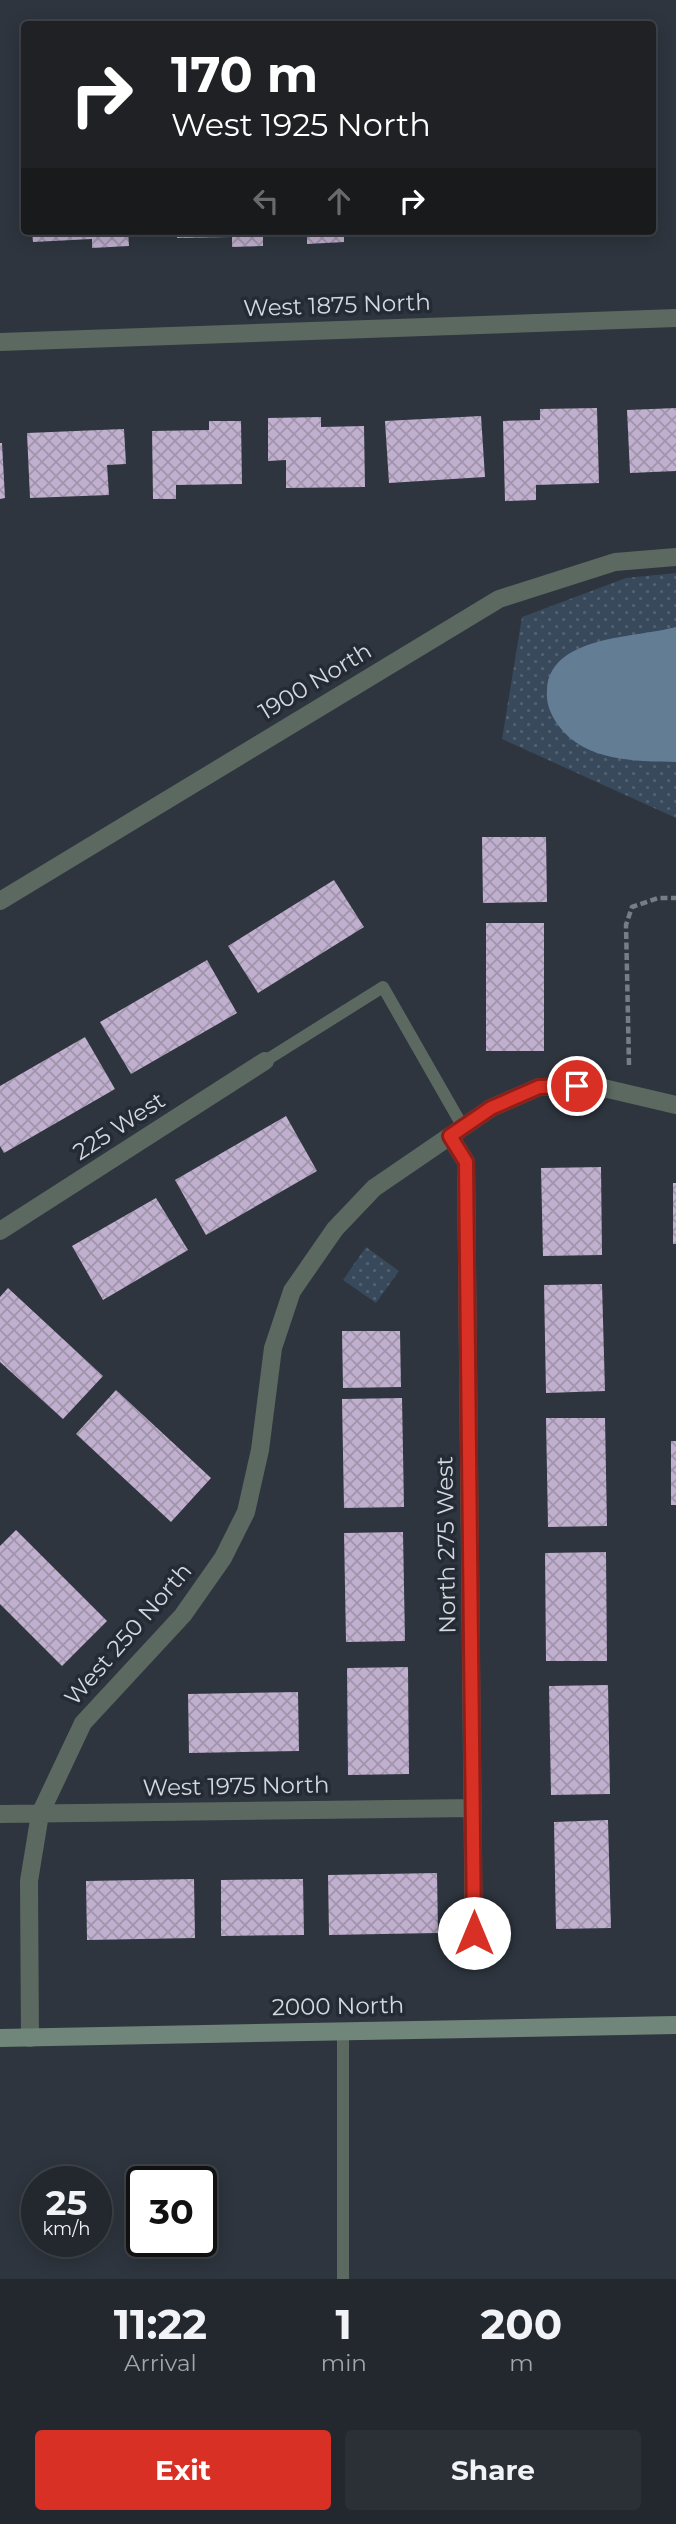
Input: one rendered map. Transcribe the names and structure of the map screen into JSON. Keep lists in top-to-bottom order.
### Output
{
  "streets": {
    "street": [
      "West 1875 North",
      "1900 North",
      "225 West",
      "North 275 West",
      "West 250 North",
      "West 1975 North",
      "2000 North"
    ]
  },
  "crossings": [
    ["North 275 West", "West 250 North"],
    ["North 275 West", "West 1975 North"],
    ["West 250 North", "West 1975 North"],
    ["West 250 North", "2000 North"]
  ],
  "page": {
    "turn": ["170 m", "West 1925 North"],
    "speed": "25 km/h",
    "limit": "30",
    "eta": [
      "11:22",
      "Arrival",
      "1",
      "min",
      "200",
      "m"
    ],
    "buttons": ["Exit", "Share"]
  }
}
